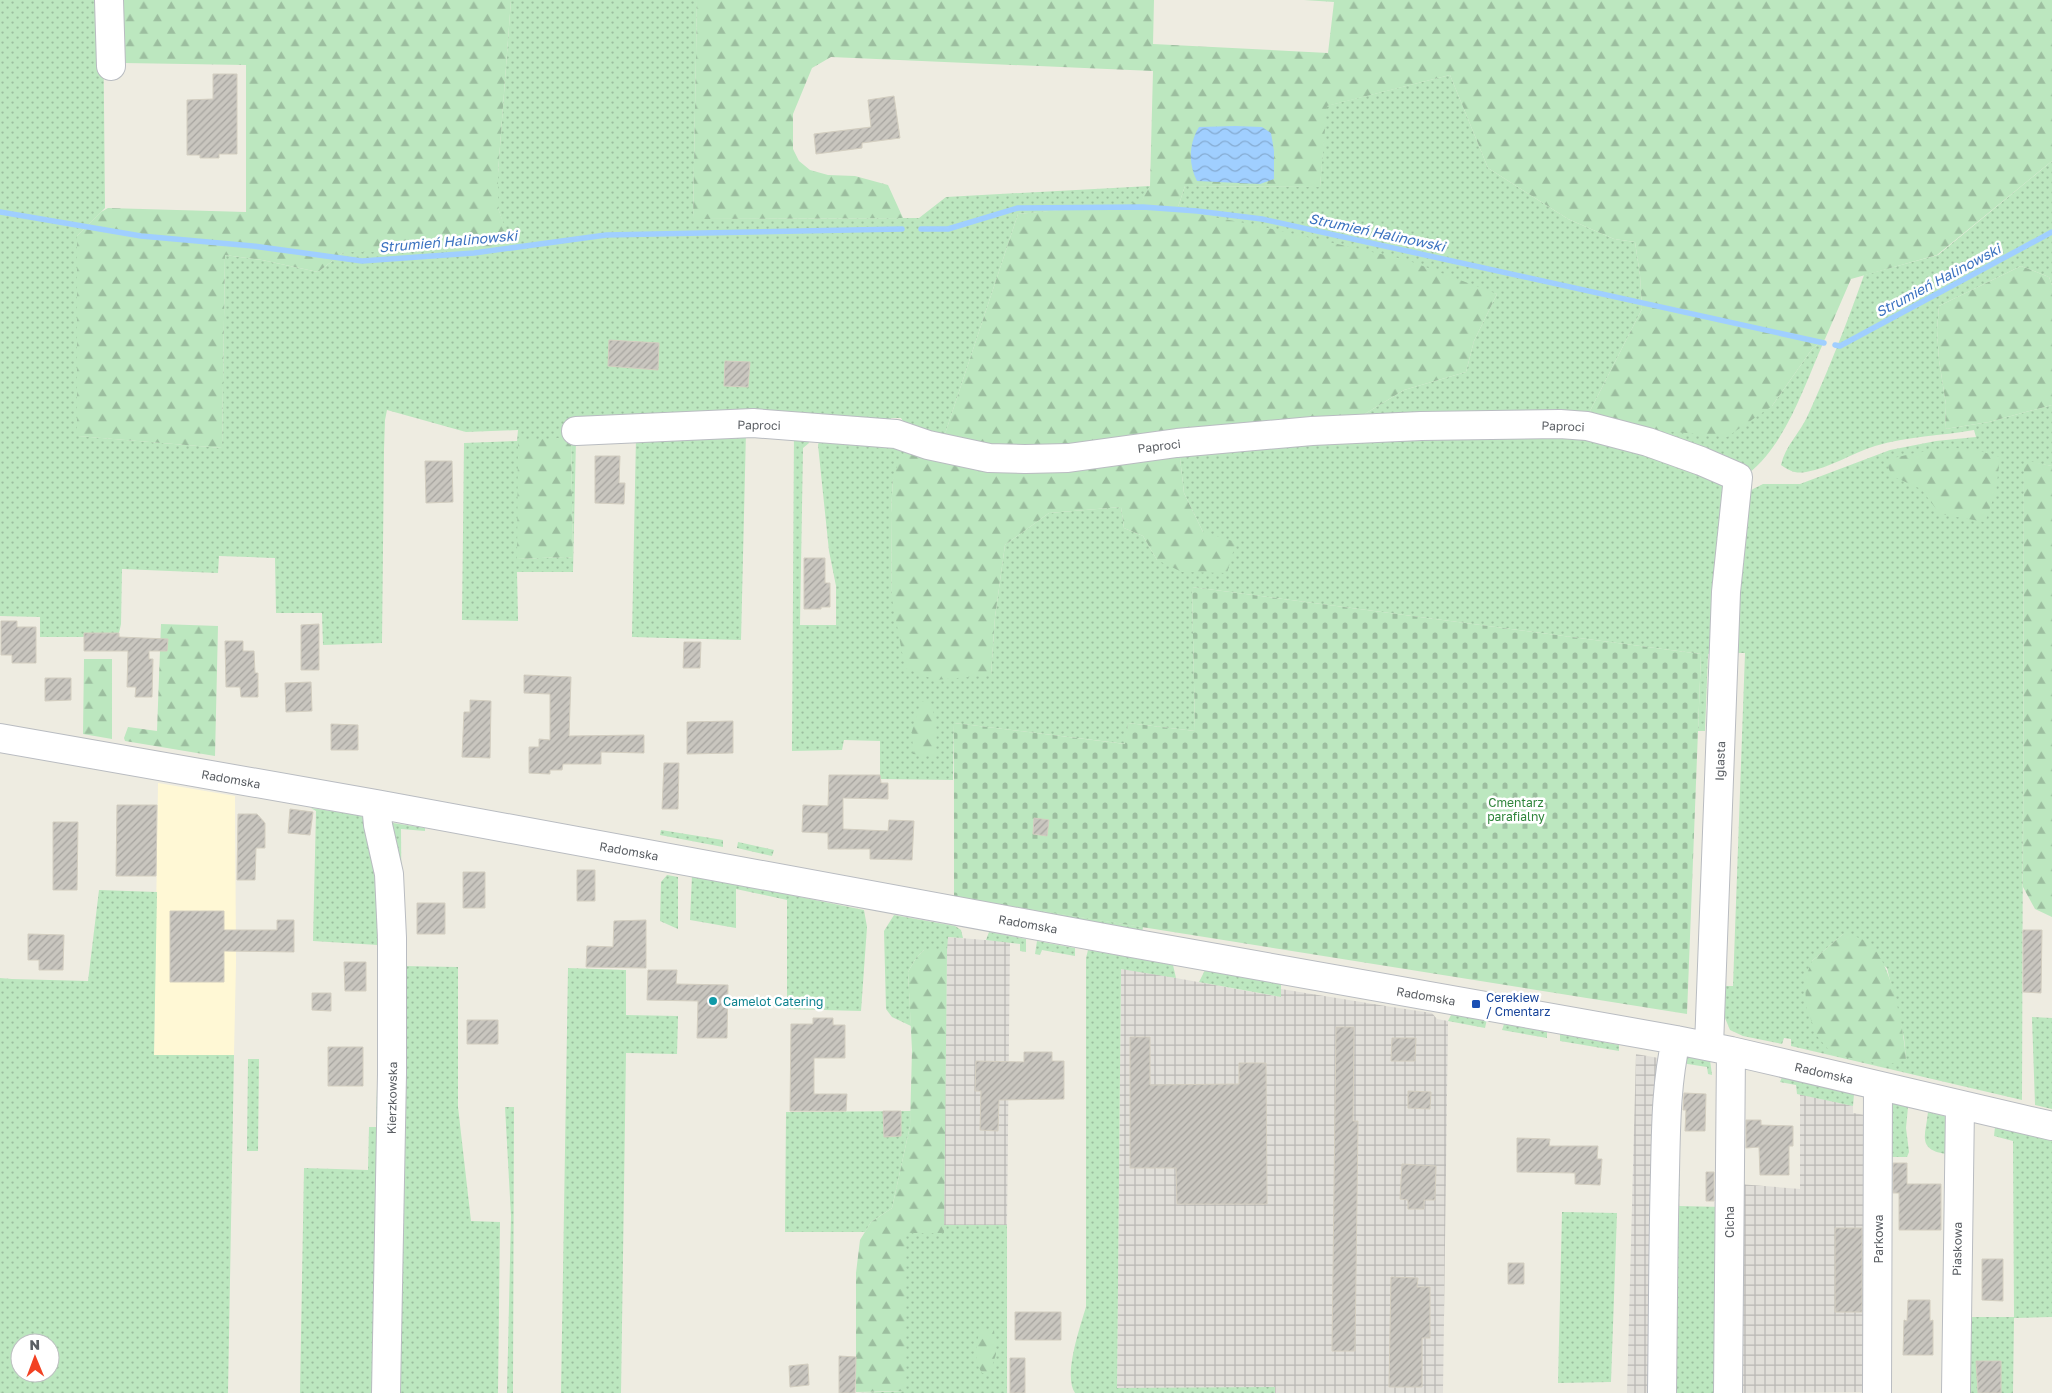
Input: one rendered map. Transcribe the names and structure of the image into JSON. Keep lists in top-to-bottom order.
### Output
{
  "streets": {
    "street": [
      "Paproci",
      "Iglasta",
      "Radomska",
      "Kierzkowska",
      "Cicha",
      "Parkowa",
      "Piaskowa"
    ]
  },
  "crossings": [
    ["Paproci", "Iglasta"],
    ["Iglasta", "Radomska"],
    ["Iglasta", "Cicha"],
    ["Radomska", "Kierzkowska"],
    ["Radomska", "Cicha"],
    ["Radomska", "Parkowa"],
    ["Radomska", "Piaskowa"]
  ],
  "water": ["Strumień Halinowski"],
  "parks": ["Cmentarz parafialny"],
  "places": {
    "other": ["Camelot Catering"],
    "transit": ["Cerekiew / Cmentarz"]
  },
  "north": "top"
}
